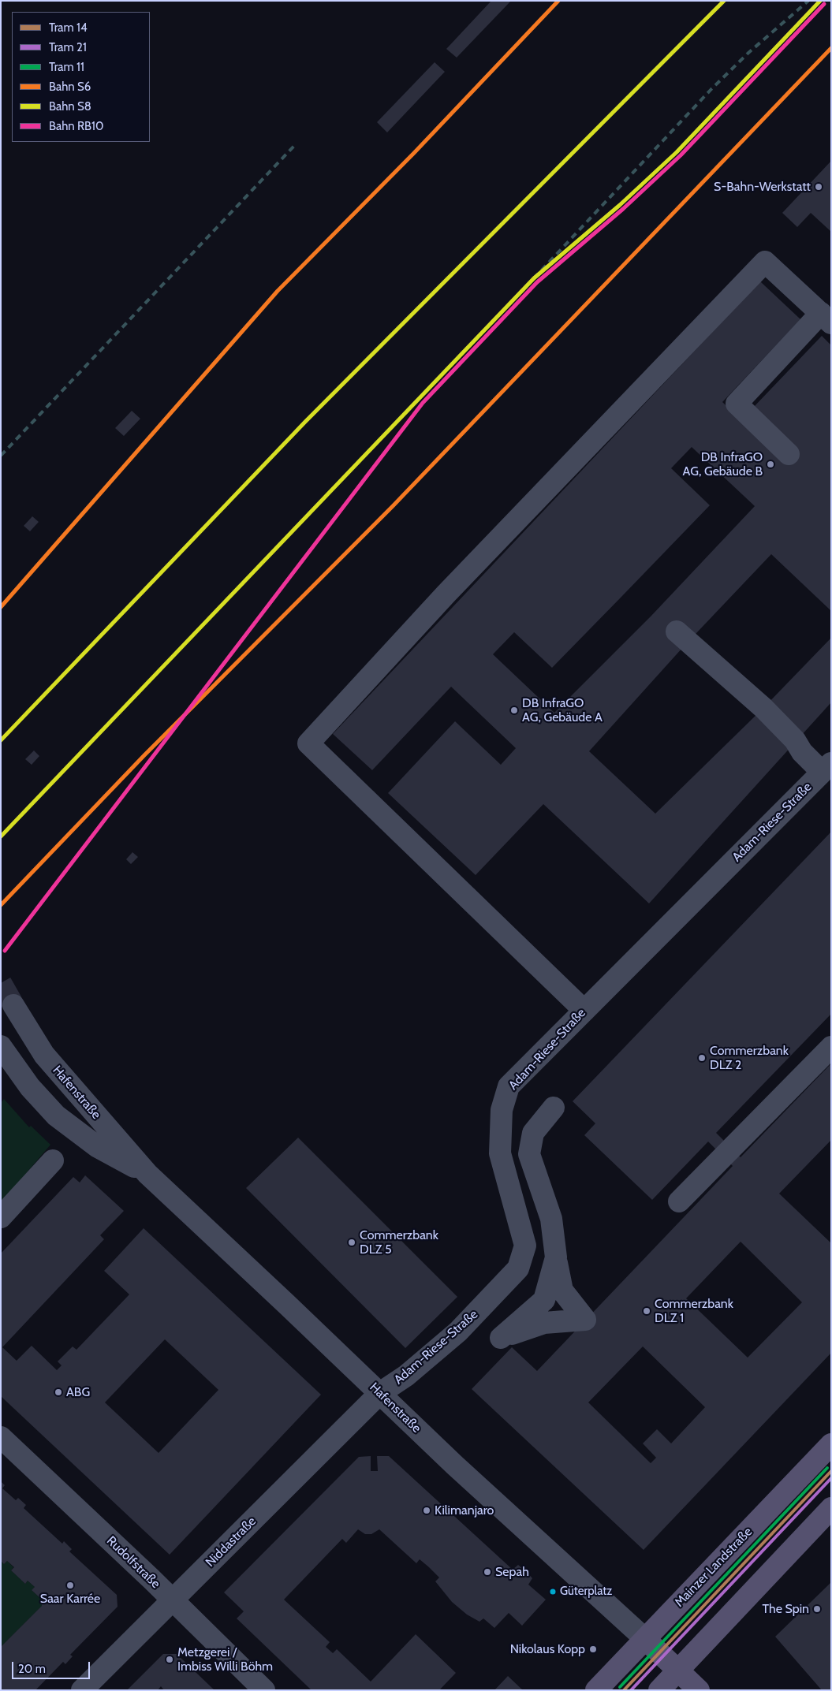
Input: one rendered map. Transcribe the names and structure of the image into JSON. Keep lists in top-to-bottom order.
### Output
{
  "streets": {
    "main road": ["Mainzer Landstraße"],
    "street": [
      "Adam-Riese-Straße",
      "Hafenstraße",
      "Niddastraße",
      "Rudolfstraße"
    ]
  },
  "crossings": [
    ["Adam-Riese-Straße", "Hafenstraße"],
    ["Adam-Riese-Straße", "Niddastraße"],
    ["Hafenstraße", "Niddastraße"],
    ["Hafenstraße", "Mainzer Landstraße"],
    ["Niddastraße", "Rudolfstraße"]
  ],
  "places": [
    "S-Bahn-Werkstatt",
    "DB InfraGO AG, Gebäude B",
    "DB InfraGO AG, Gebäude A",
    "Commerzbank DLZ 2",
    "Commerzbank DLZ 5",
    "Commerzbank DLZ 1",
    "ABG",
    "Kilimanjaro",
    "Sepah",
    "Saar Karrée",
    "Güterplatz",
    "The Spin",
    "Nikolaus Kopp",
    "Metzgerei / Imbiss Willi Böhm"
  ],
  "lines": [
    "rail line S6",
    "rail line S8",
    "rail line RB10",
    "tram line 11",
    "tram line 14",
    "tram line 21"
  ],
  "legend": [
    "Tram 14",
    "Tram 21",
    "Tram 11",
    "Bahn S6",
    "Bahn S8",
    "Bahn RB10"
  ],
  "scale_bar": "20 m"
}
